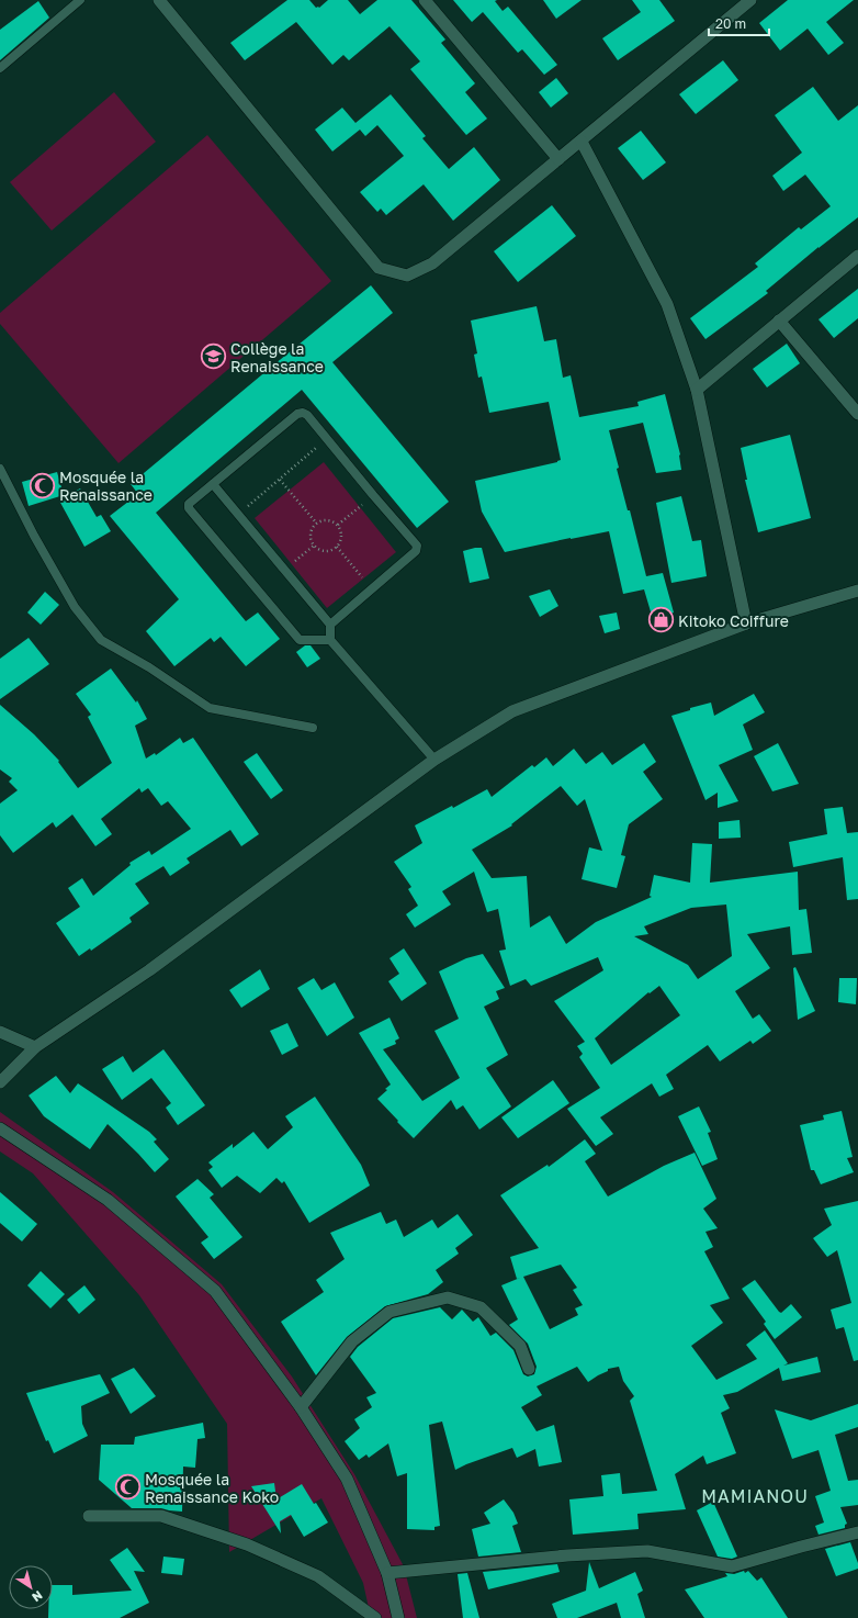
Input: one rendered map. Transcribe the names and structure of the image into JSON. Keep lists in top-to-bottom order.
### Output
{
  "districts": ["MAMIANOU"],
  "places": {
    "school or university": ["Collège la Renaissance"],
    "mosque": ["Mosquée la Renaissance", "Mosquée la Renaissance Koko"],
    "shop": ["Kitoko Coiffure"]
  },
  "scale_bar": "20 m",
  "north": "bottom right"
}
